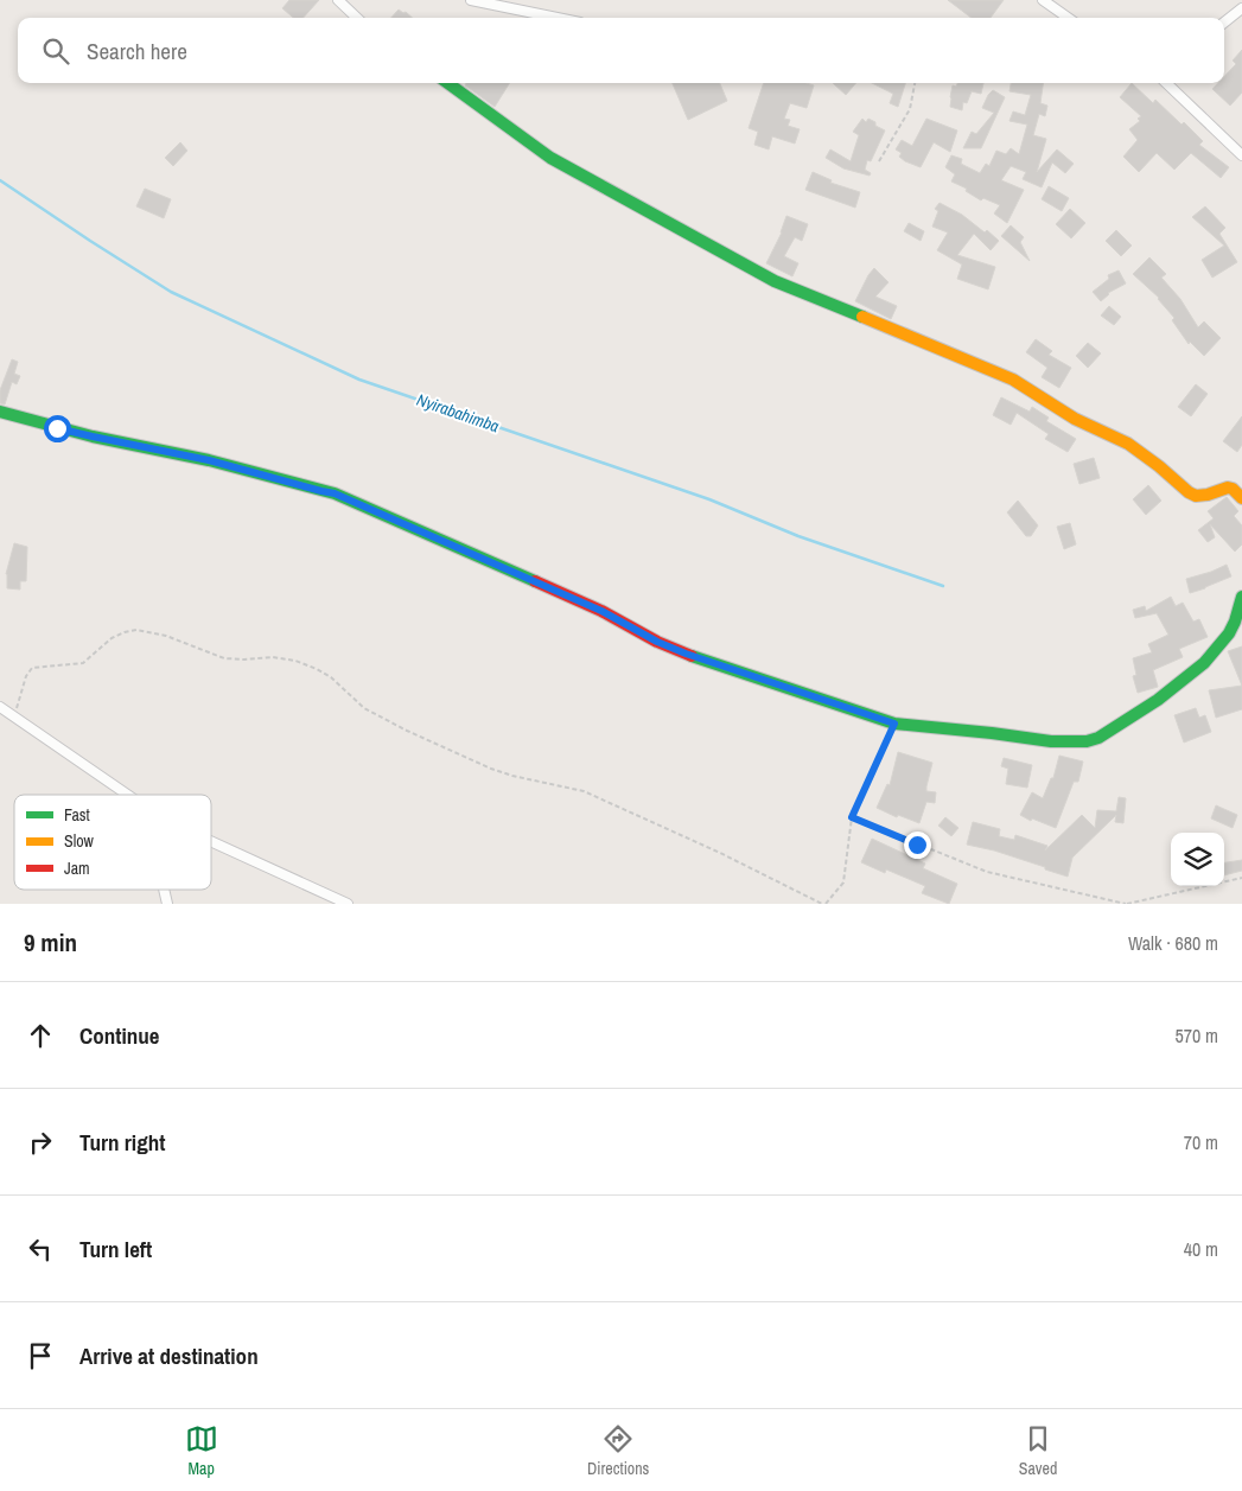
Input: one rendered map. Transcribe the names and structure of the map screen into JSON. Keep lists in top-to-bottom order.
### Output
{
  "water": ["Nyirabahimba"],
  "legend": ["Fast", "Slow", "Jam"],
  "page": {
    "search": "Search here",
    "heading": ["9 min", "Walk · 680 m"],
    "list": [
      ["Continue", "570 m"],
      ["Turn right", "70 m"],
      ["Turn left", "40 m"],
      "Arrive at destination"
    ],
    "nav": ["Map", "Directions", "Saved"]
  }
}
